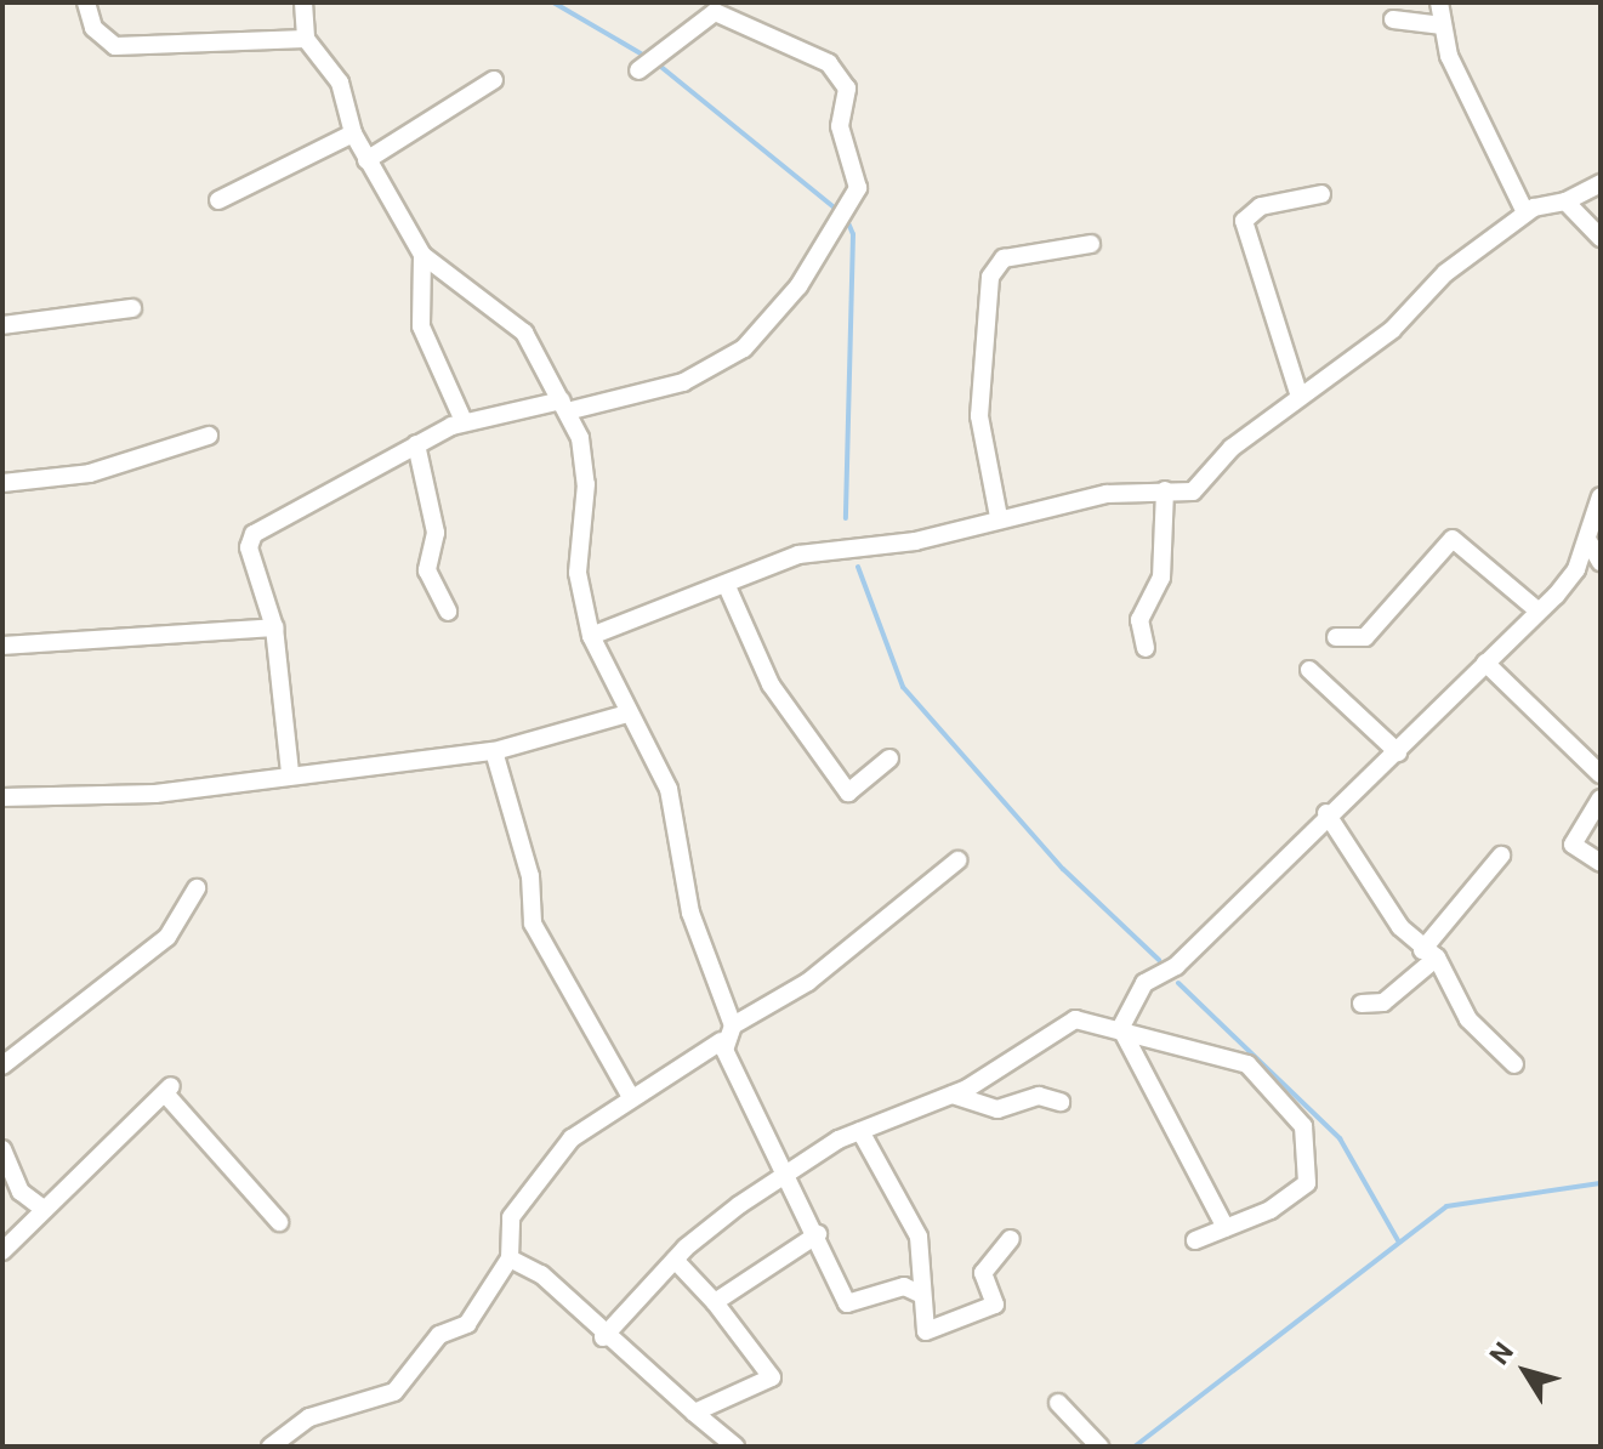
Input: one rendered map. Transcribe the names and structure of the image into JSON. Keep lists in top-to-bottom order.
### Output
{
  "north": "top left"
}
